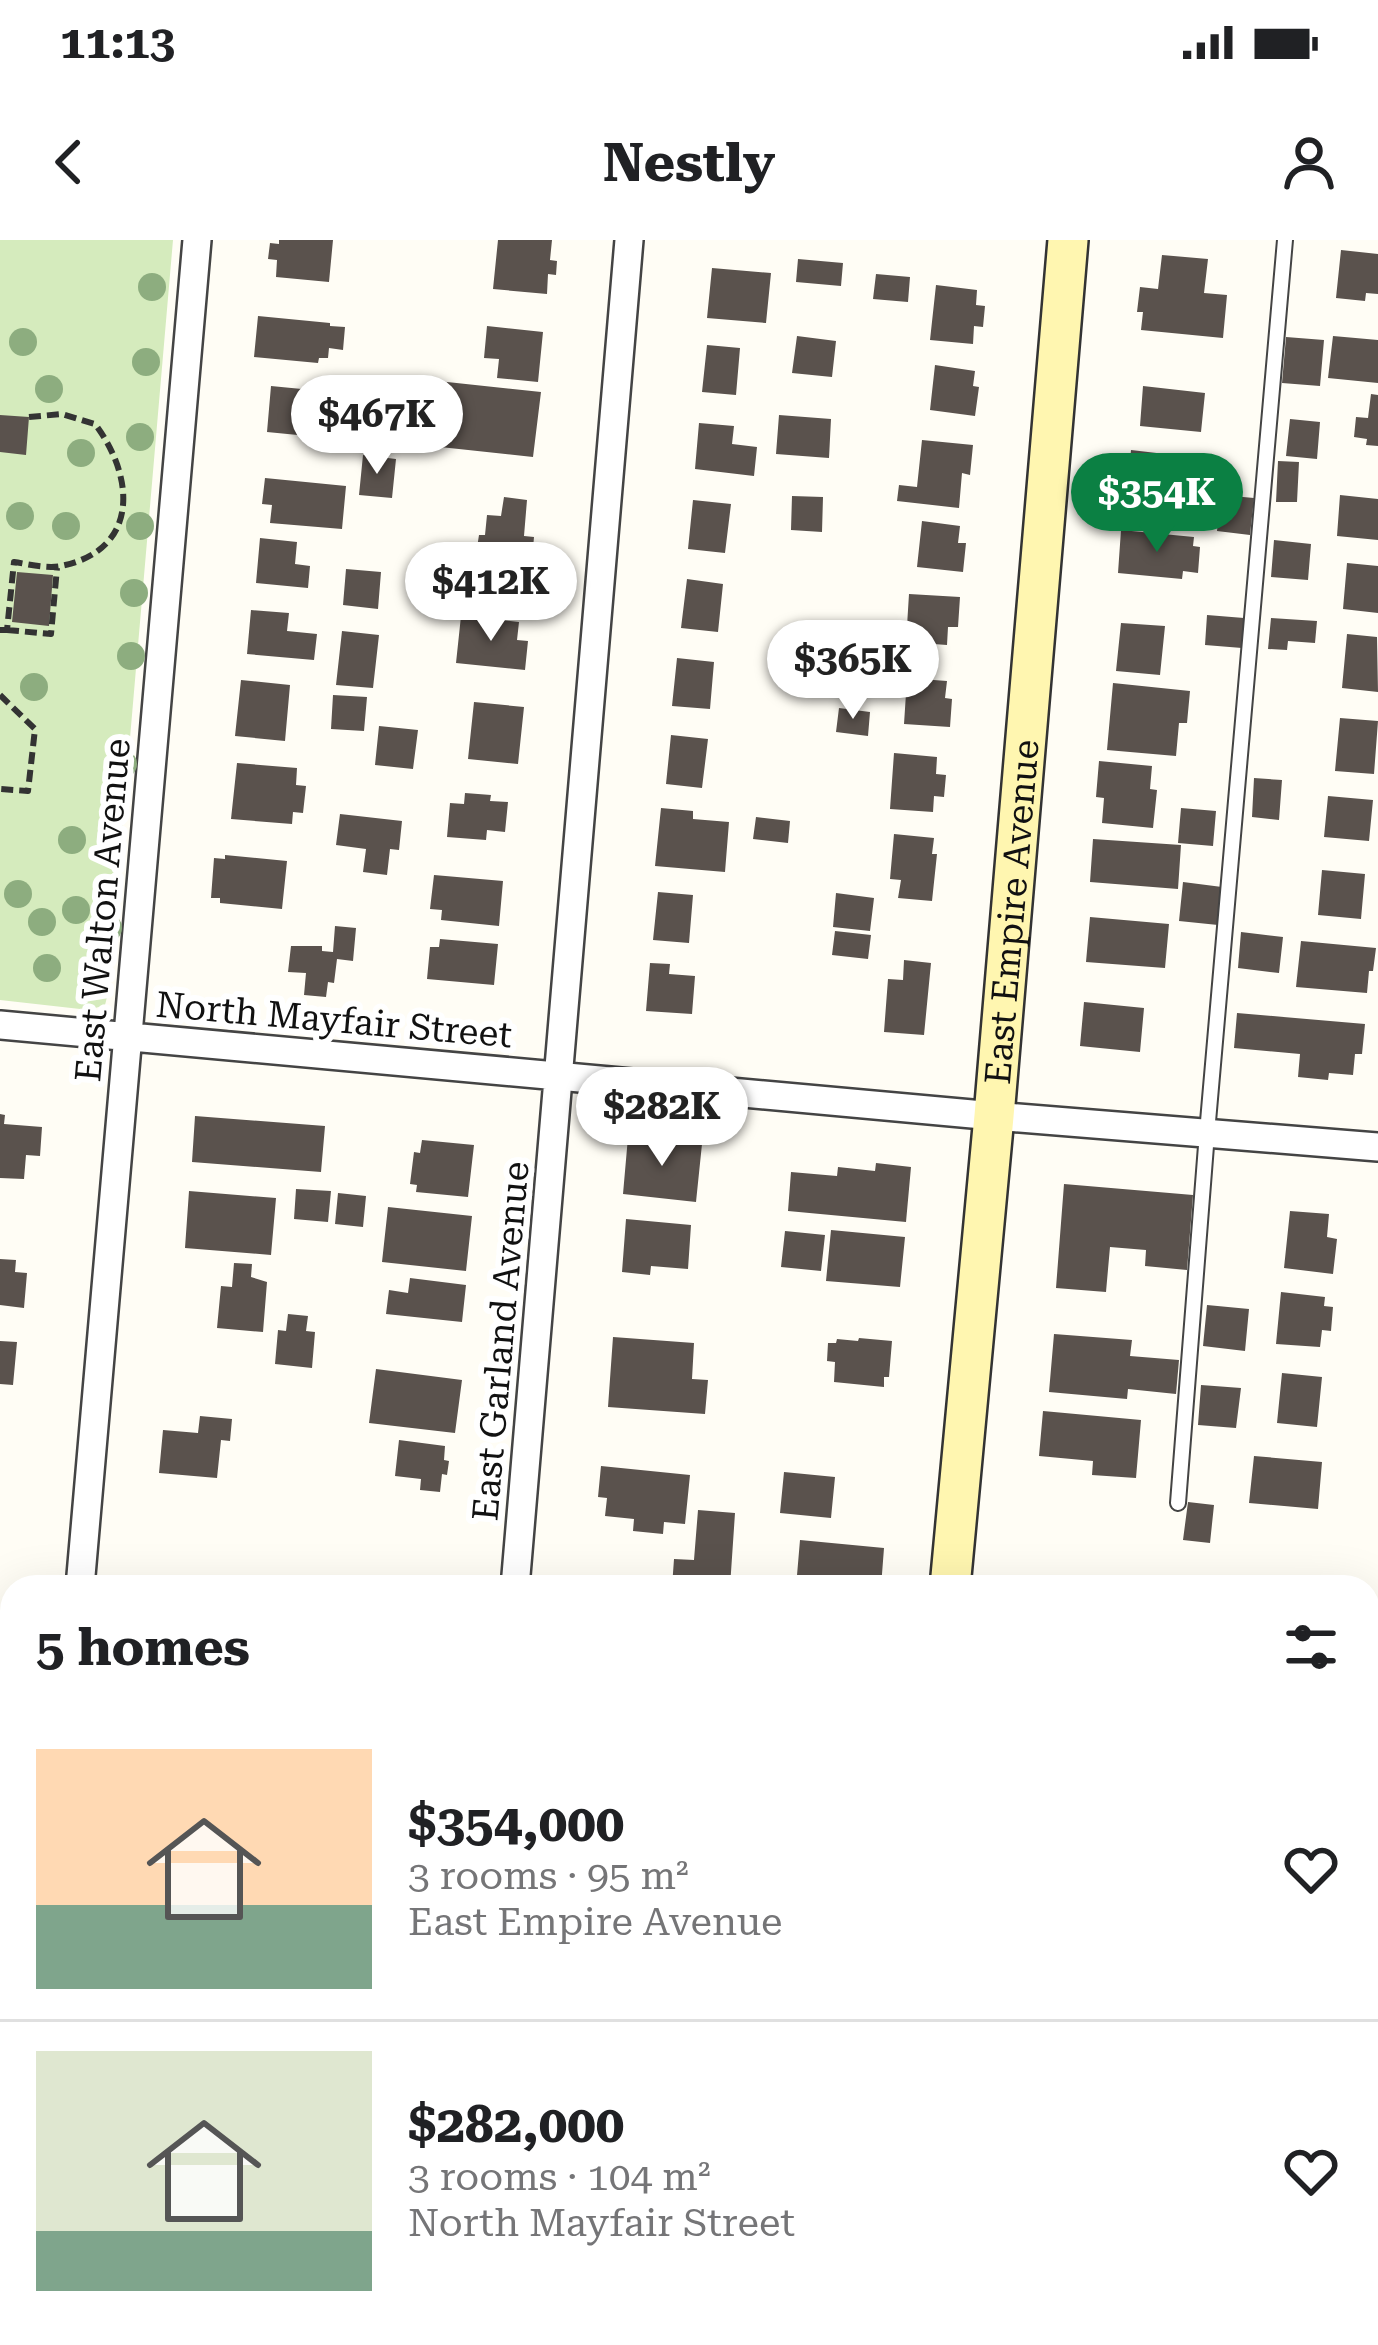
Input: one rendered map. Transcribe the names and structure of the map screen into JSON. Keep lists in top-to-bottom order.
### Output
{
  "streets": {
    "street": [
      "East Walton Avenue",
      "East Empire Avenue",
      "North Mayfair Street",
      "East Garland Avenue"
    ]
  },
  "crossings": [
    ["East Walton Avenue", "North Mayfair Street"],
    ["East Empire Avenue", "North Mayfair Street"],
    ["North Mayfair Street", "East Garland Avenue"]
  ],
  "page": {
    "status": "11:13",
    "header": "Nestly",
    "price": [
      "$467K",
      "$354K",
      "$412K",
      "$365K",
      "$282K"
    ],
    "heading": "5 homes",
    "list": [
      {
        "name": "$354,000",
        "note": "3 rooms · 95 m² · East Empire Avenue"
      },
      {
        "name": "$282,000",
        "note": "3 rooms · 104 m² · North Mayfair Street"
      }
    ]
  }
}
